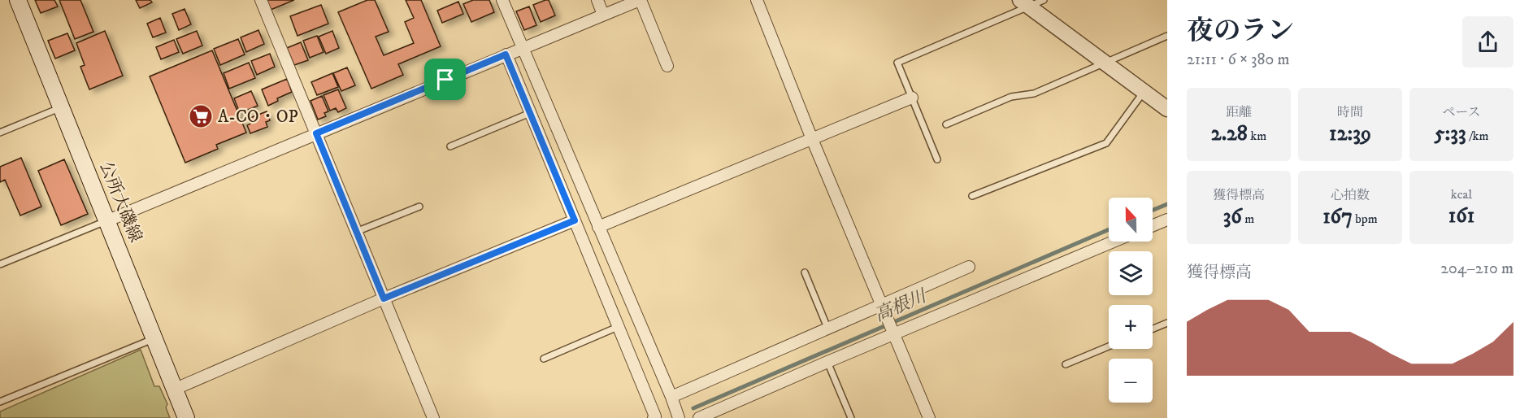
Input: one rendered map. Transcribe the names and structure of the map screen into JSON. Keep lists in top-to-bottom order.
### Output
{
  "streets": {
    "main road": ["公所大磯線"]
  },
  "water": ["高根川"],
  "places": {
    "supermarket": ["A-CO・OP"]
  },
  "north": "top",
  "page": {
    "heading": ["夜のラン", "21:11 · 6 × 380 m"],
    "stats": [
      ["距離", "2.28 km"],
      ["時間", "12:39"],
      ["ペース", "5:33 /km"],
      ["獲得標高", "36 m"],
      ["心拍数", "167 bpm"],
      ["kcal", "161"]
    ],
    "map_buttons": ["+", "−"],
    "chart": ["獲得標高", "204–210 m"]
  }
}
